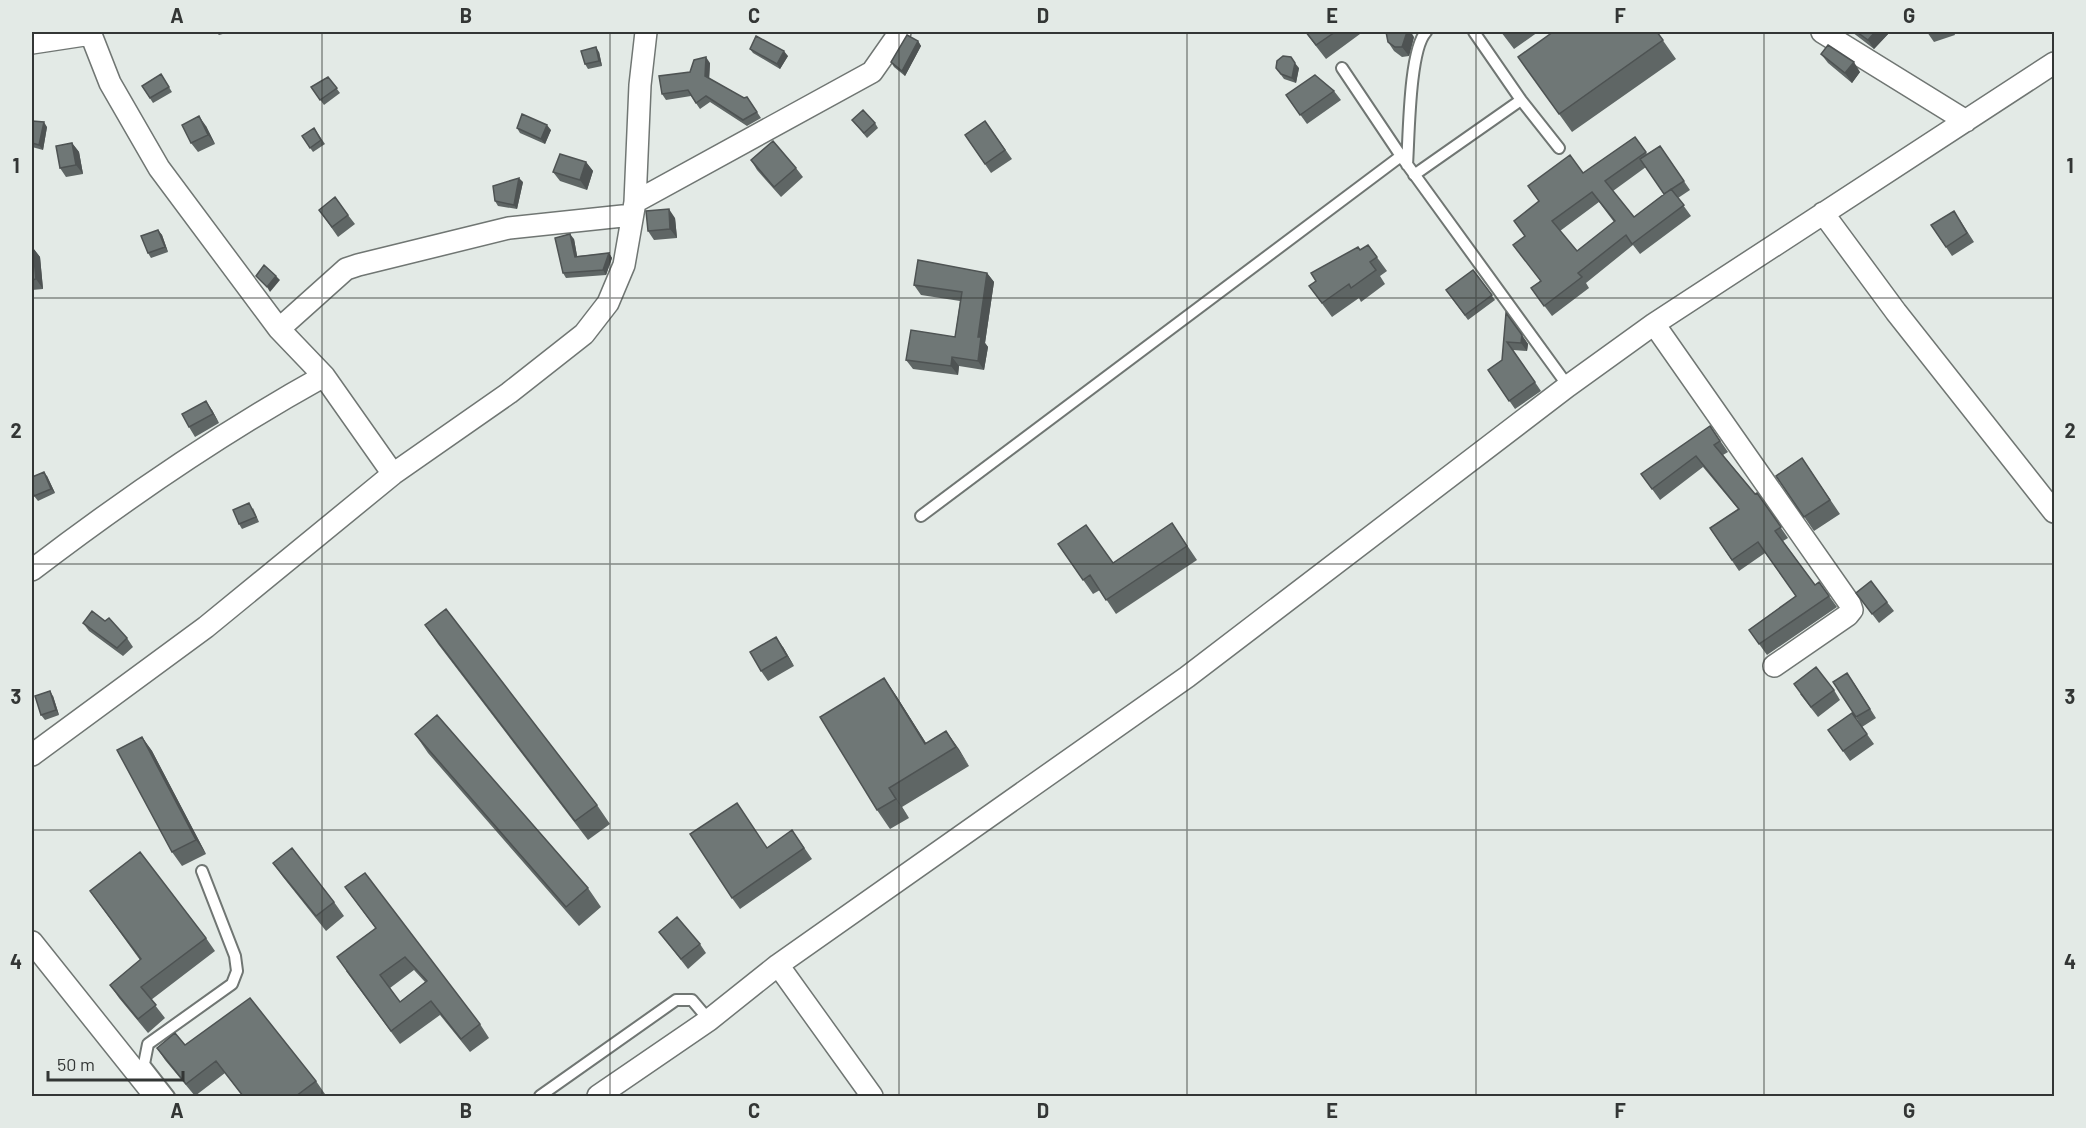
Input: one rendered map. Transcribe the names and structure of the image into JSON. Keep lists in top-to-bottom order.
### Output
{
  "scale_bar": "50 m",
  "grid": {
    "columns": [
      "A",
      "B",
      "C",
      "D",
      "E",
      "F",
      "G"
    ],
    "rows": [
      "1",
      "2",
      "3",
      "4"
    ]
  }
}
